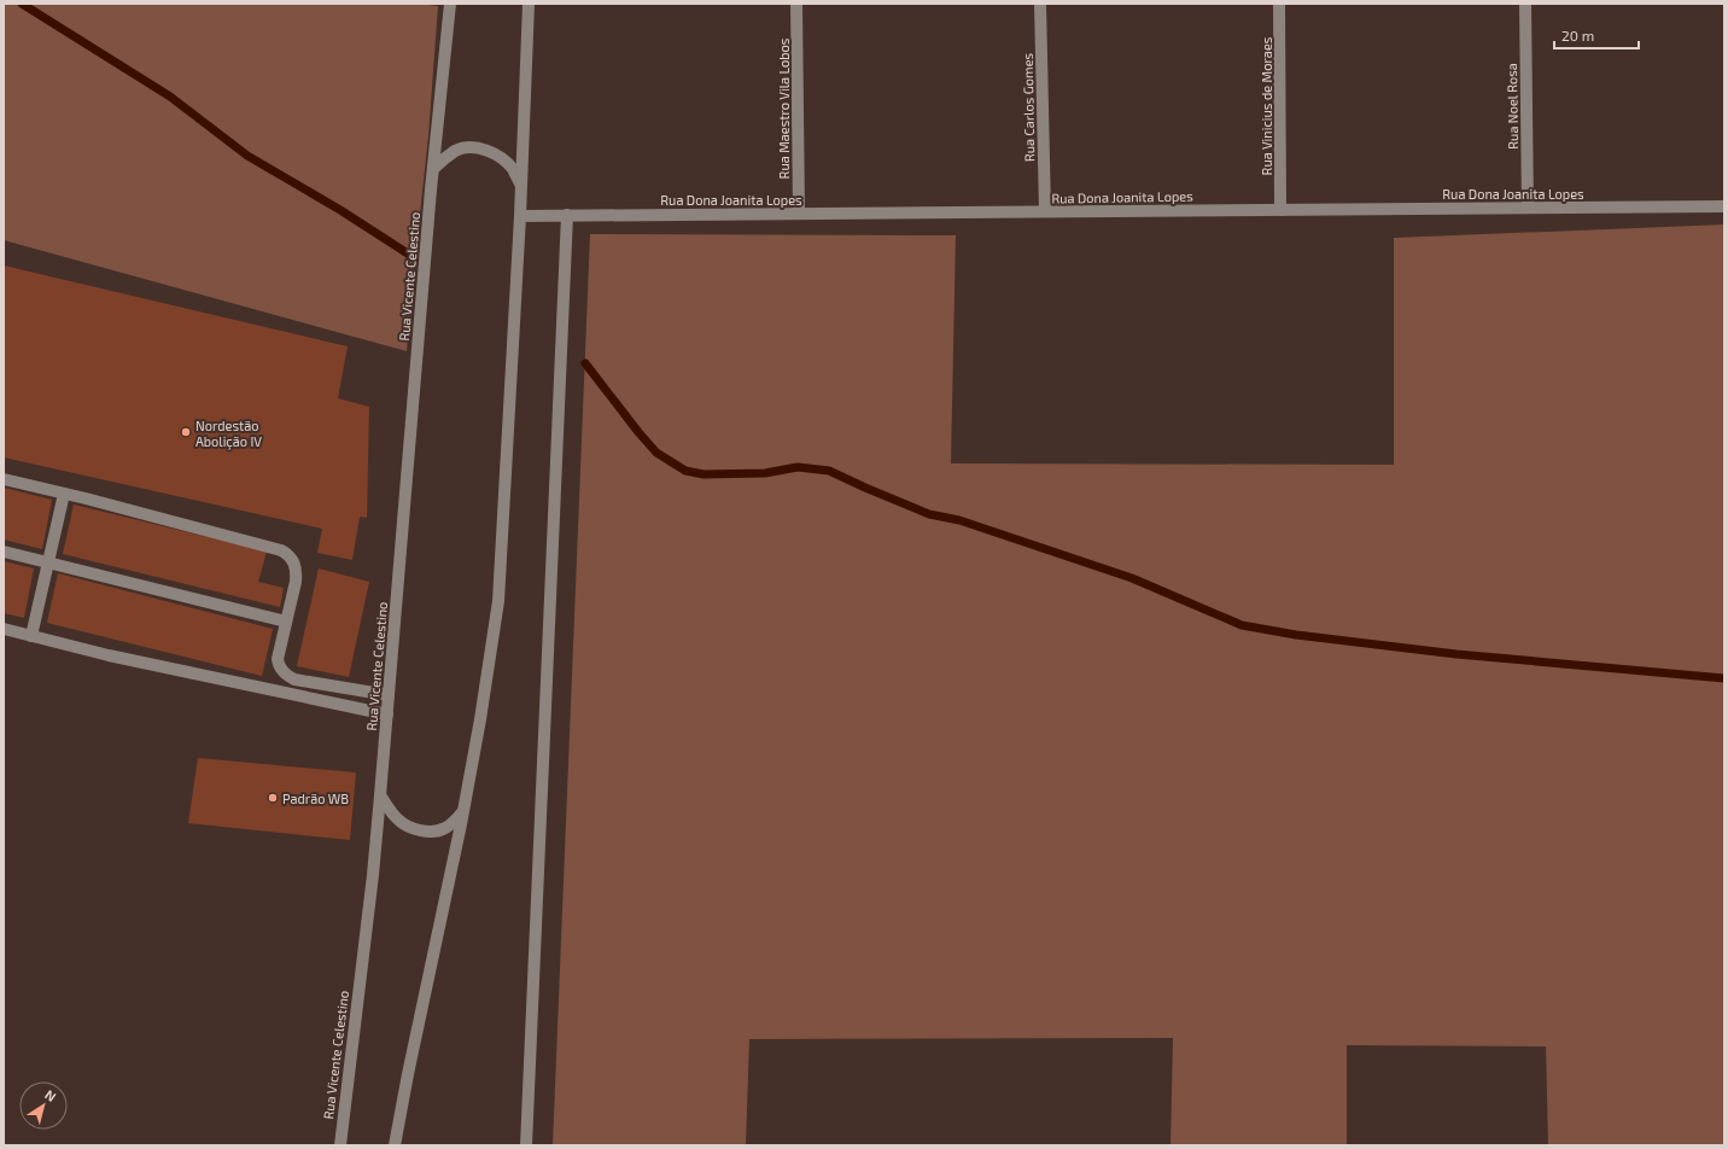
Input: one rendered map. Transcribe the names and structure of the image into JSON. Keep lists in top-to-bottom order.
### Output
{
  "streets": {
    "street": [
      "Rua Vinicius de Moraes",
      "Rua Noel Rosa",
      "Rua Carlos Gomes",
      "Rua Maestro Vila Lobos",
      "Rua Dona Joanita Lopes",
      "Rua Vicente Celestino"
    ]
  },
  "crossings": [
    ["Rua Vinicius de Moraes", "Rua Dona Joanita Lopes"],
    ["Rua Noel Rosa", "Rua Dona Joanita Lopes"],
    ["Rua Carlos Gomes", "Rua Dona Joanita Lopes"],
    ["Rua Maestro Vila Lobos", "Rua Dona Joanita Lopes"]
  ],
  "places": ["Nordestão Abolição IV", "Padrão WB"],
  "scale_bar": "20 m",
  "north": "top right"
}
